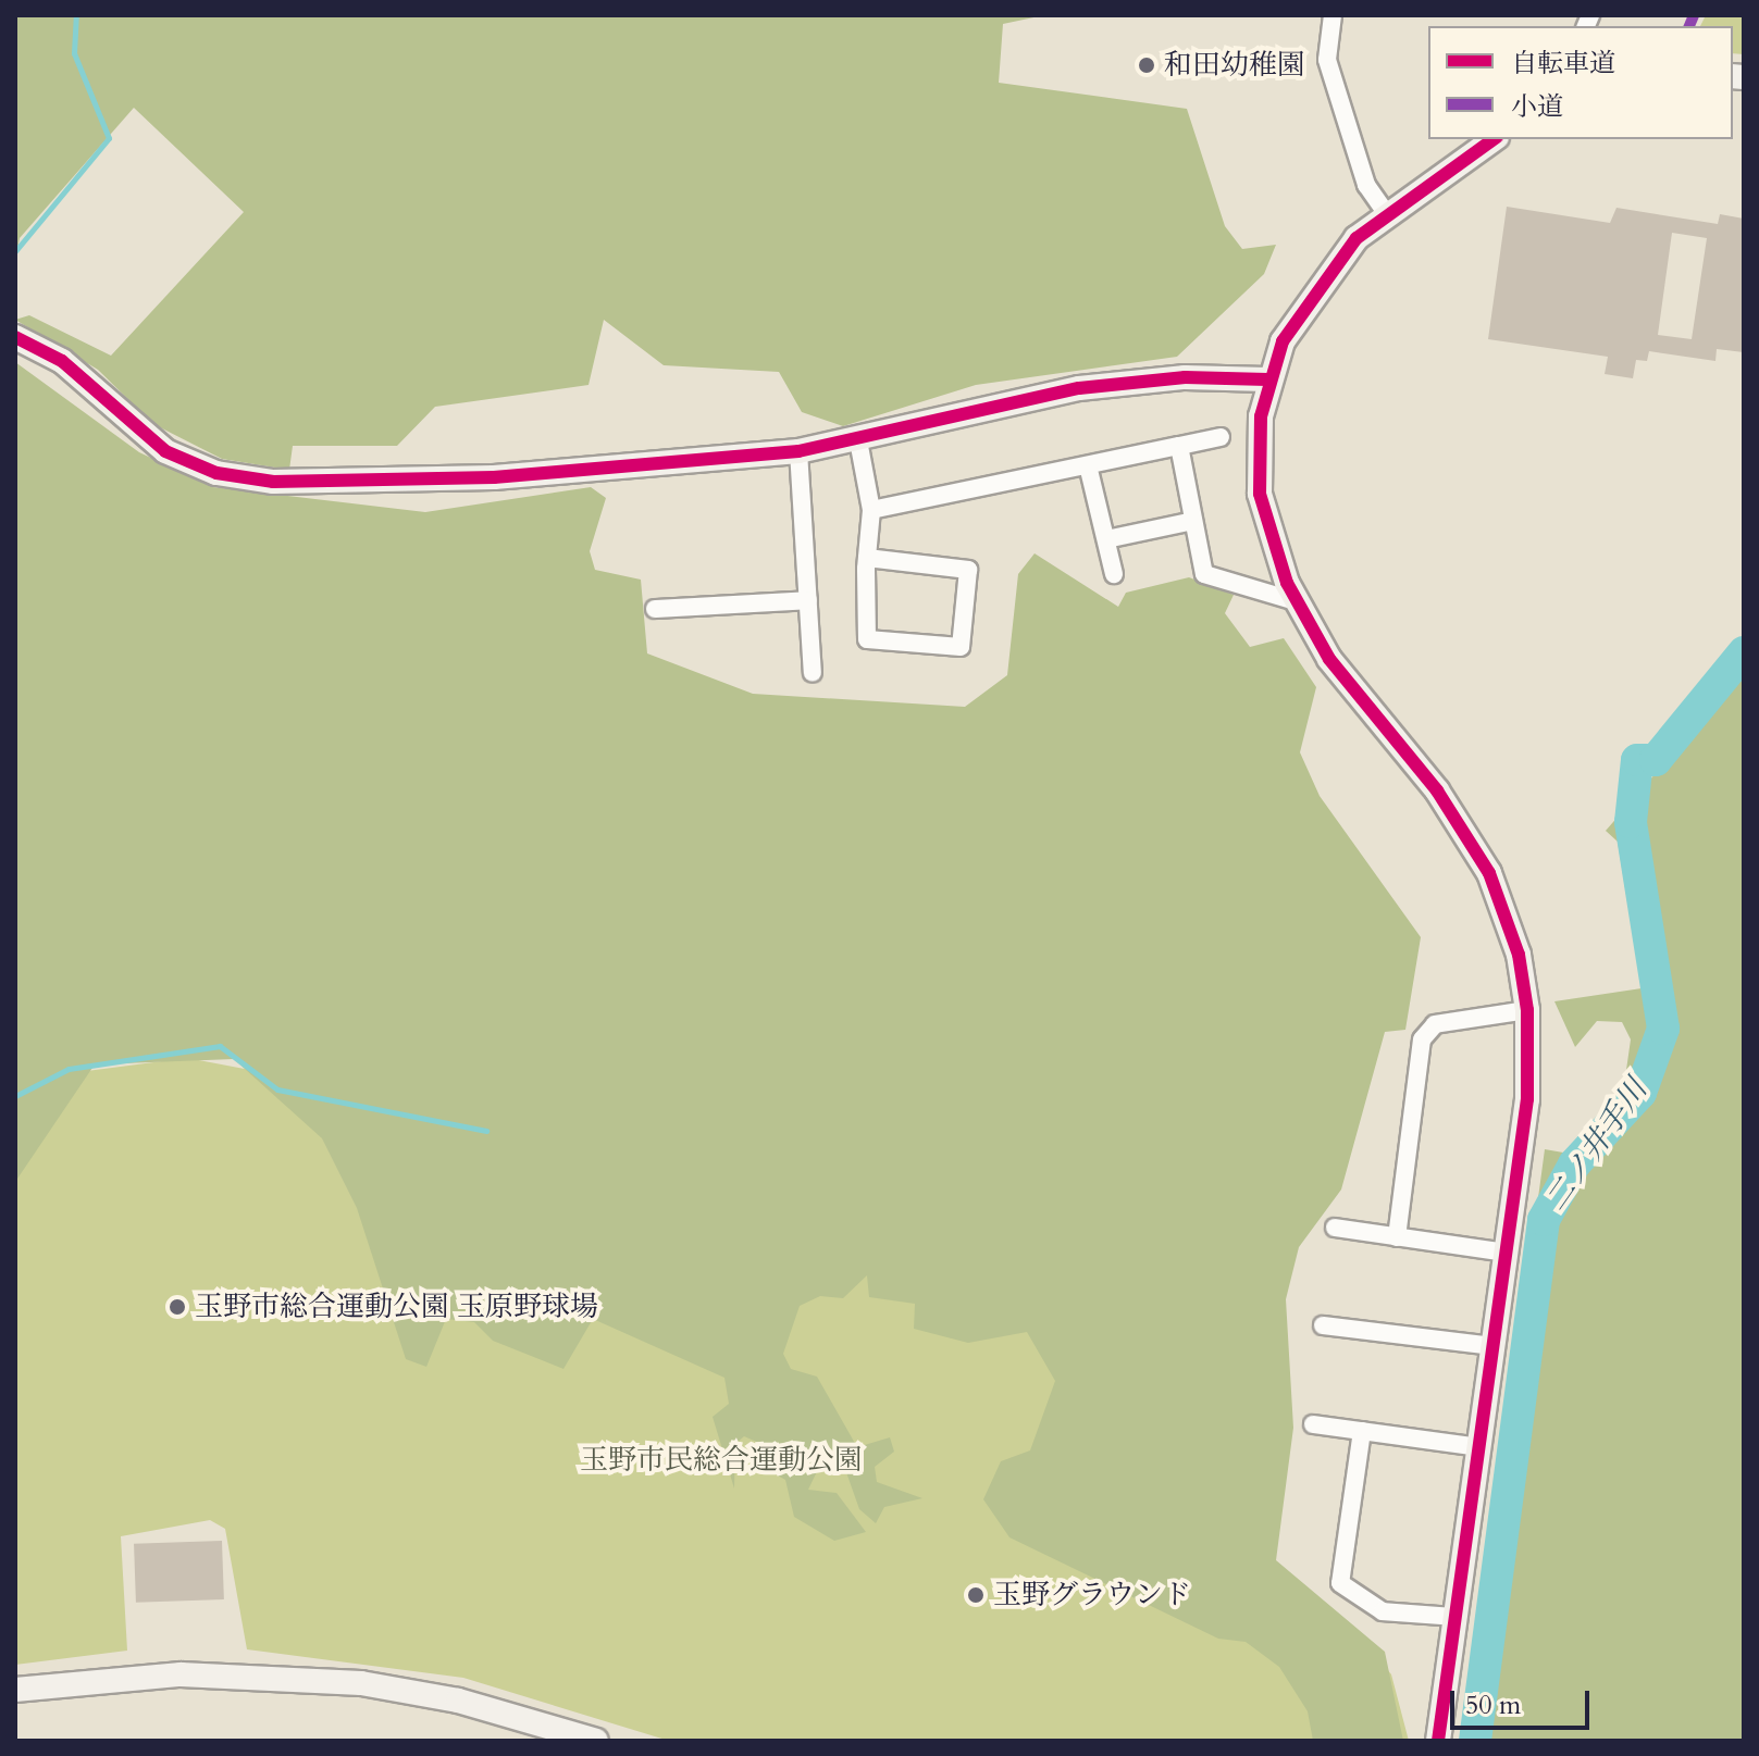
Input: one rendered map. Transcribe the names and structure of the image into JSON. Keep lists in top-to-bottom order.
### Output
{
  "water": ["二ノ井手川"],
  "parks": ["玉野市民総合運動公園"],
  "places": ["和田幼稚園", "玉野市総合運動公園 玉原野球場", "玉野グラウンド"],
  "legend": ["自転車道", "小道"],
  "scale_bar": "50 m"
}
